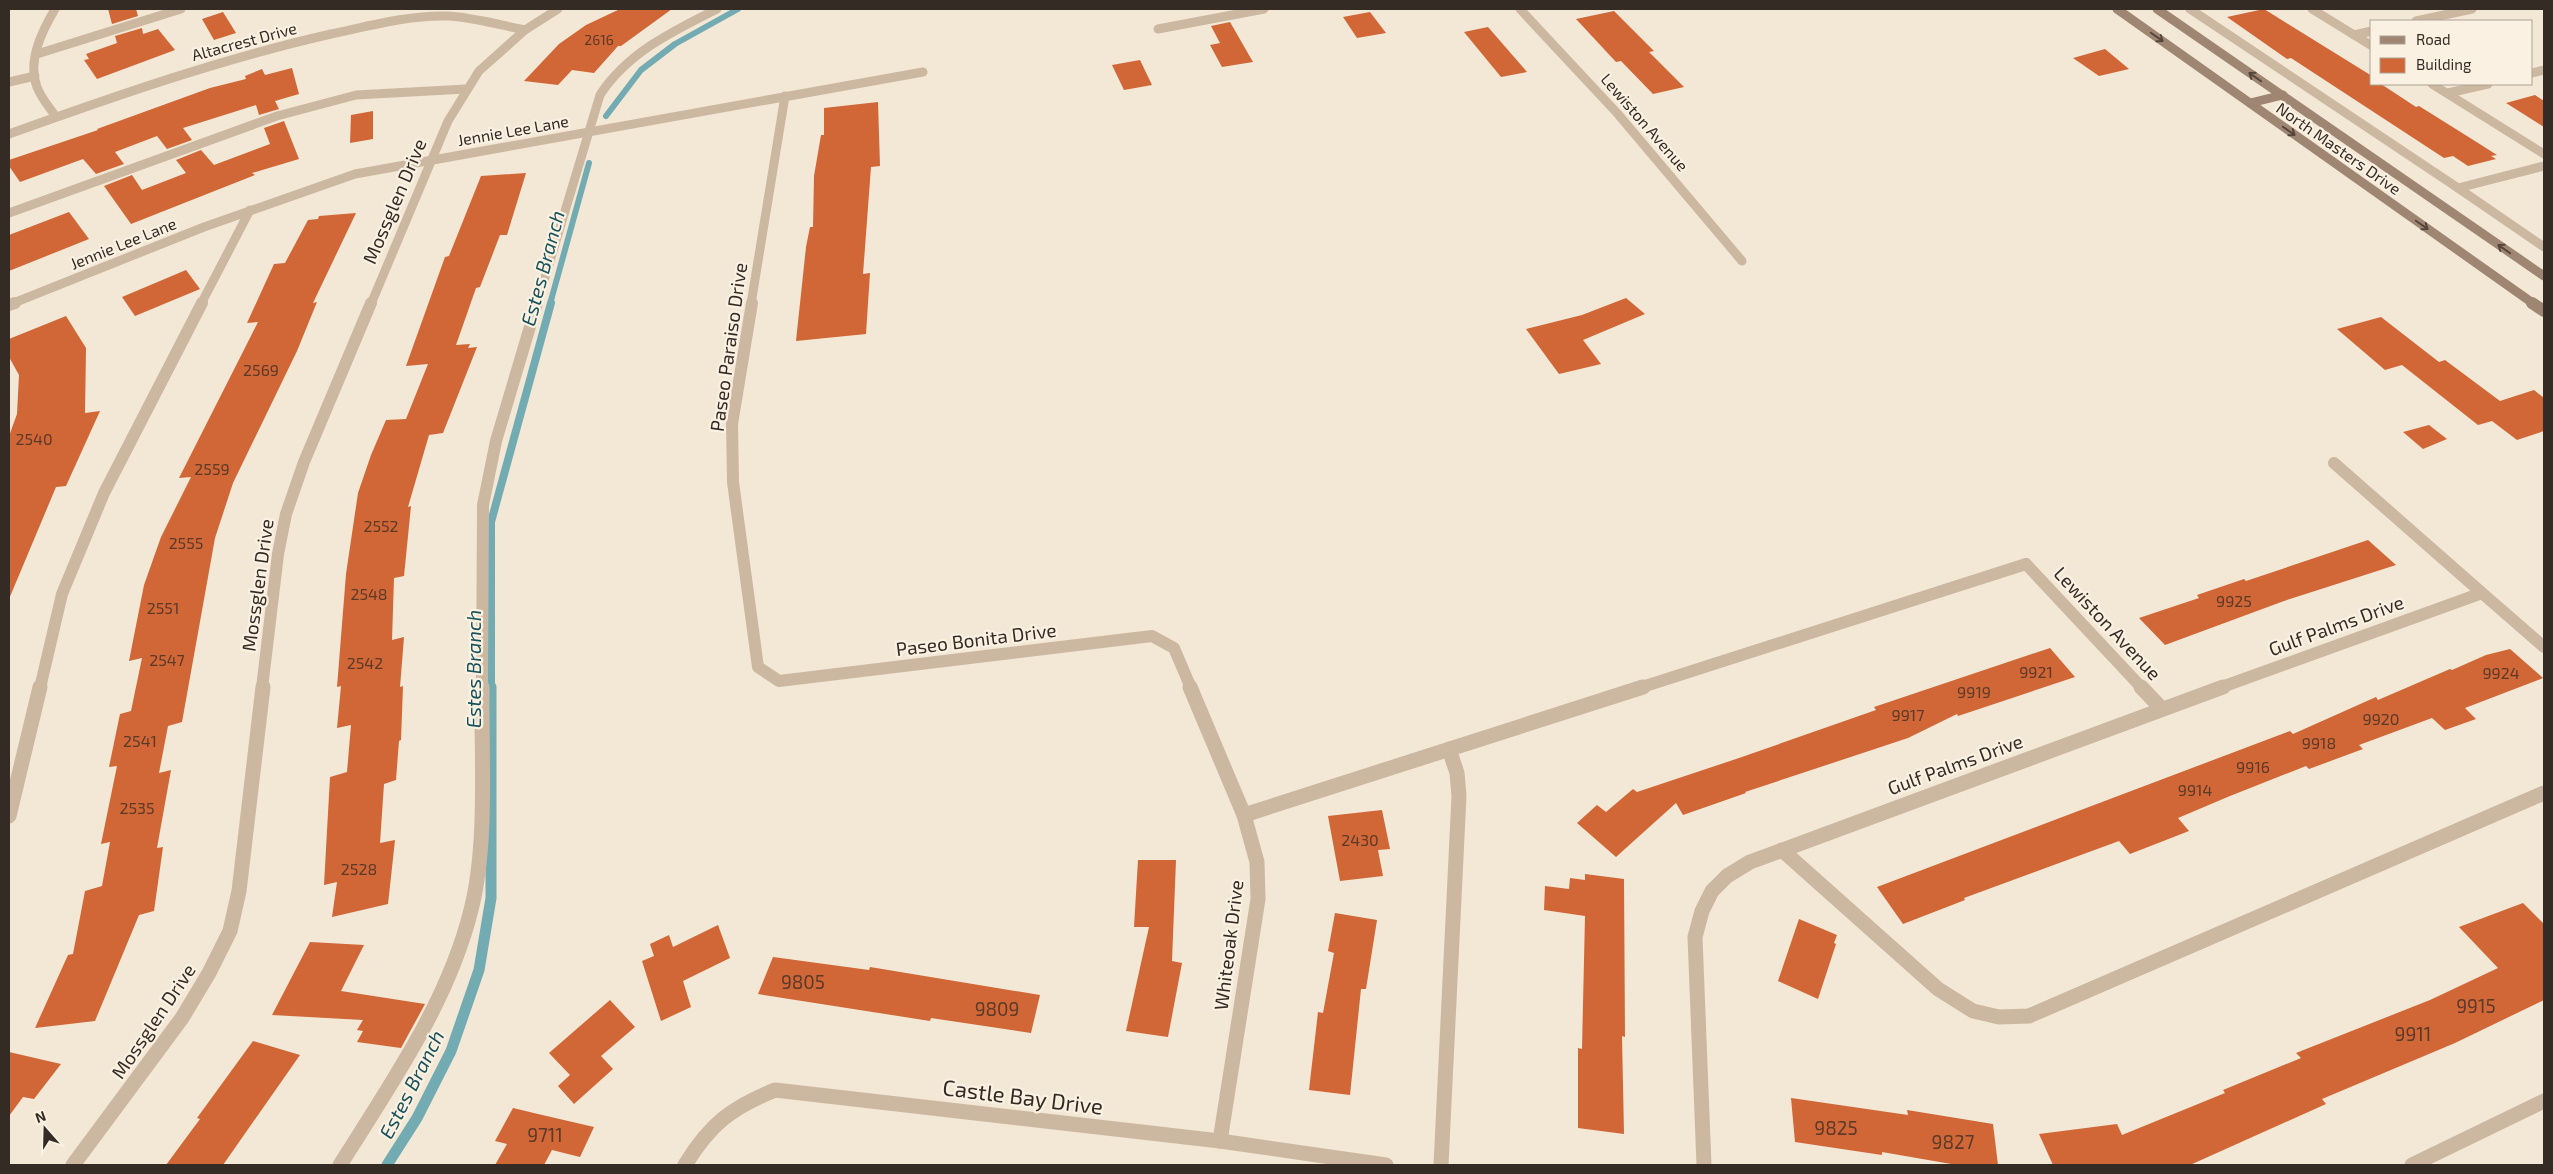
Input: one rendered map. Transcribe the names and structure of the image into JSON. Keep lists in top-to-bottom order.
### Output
{
  "streets": {
    "main road": ["North Masters Drive"],
    "street": [
      "Altacrest Drive",
      "Lewiston Avenue",
      "Jennie Lee Lane",
      "Mossglen Drive",
      "Paseo Paraiso Drive",
      "Gulf Palms Drive",
      "Paseo Bonita Drive",
      "Whiteoak Drive",
      "Castle Bay Drive"
    ]
  },
  "crossings": [
    ["Altacrest Drive", "Mossglen Drive"],
    ["Lewiston Avenue", "Gulf Palms Drive"],
    ["Jennie Lee Lane", "Mossglen Drive"],
    ["Jennie Lee Lane", "Paseo Paraiso Drive"],
    ["Paseo Paraiso Drive", "Paseo Bonita Drive"],
    ["Paseo Bonita Drive", "Whiteoak Drive"],
    ["Whiteoak Drive", "Castle Bay Drive"]
  ],
  "water": ["Estes Branch"],
  "house_numbers": [
    "2616",
    "2569",
    "2540",
    "2559",
    "2552",
    "2555",
    "2548",
    "9925",
    "2551",
    "2547",
    "2542",
    "9921",
    "9924",
    "9919",
    "9917",
    "9920",
    "2541",
    "9918",
    "9916",
    "9914",
    "2535",
    "2430",
    "2528",
    "9805",
    "9915",
    "9809",
    "9911",
    "9825",
    "9711",
    "9827"
  ],
  "legend": ["Road", "Building"],
  "north": "top"
}
